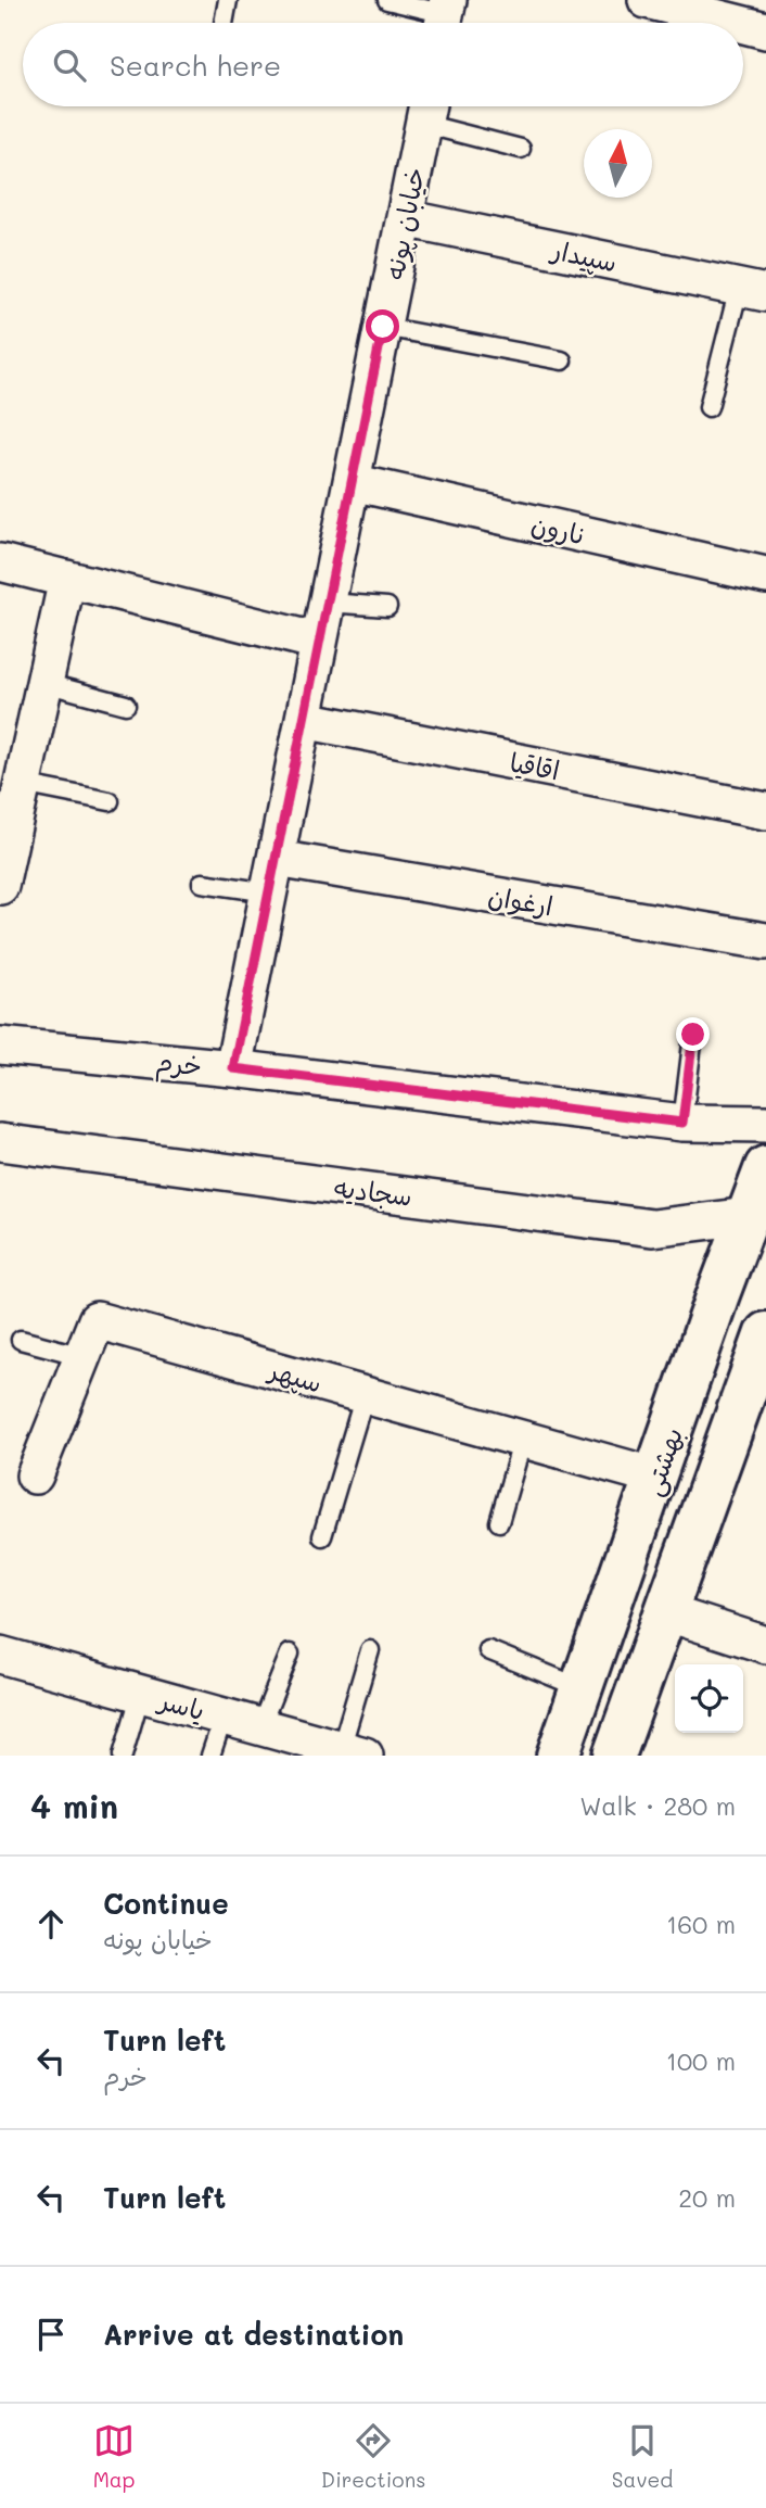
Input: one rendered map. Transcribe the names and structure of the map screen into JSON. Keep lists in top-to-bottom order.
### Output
{
  "streets": {
    "street": [
      "خیابان پونه",
      "سپیدار",
      "نارون",
      "اقاقیا",
      "ارغوان",
      "خرم",
      "سجادیه",
      "سپهر",
      "بهشتی",
      "یاسر"
    ]
  },
  "crossings": [
    ["خیابان پونه", "سپیدار"],
    ["خیابان پونه", "نارون"],
    ["خیابان پونه", "اقاقیا"],
    ["خیابان پونه", "ارغوان"],
    ["خیابان پونه", "خرم"],
    ["سجادیه", "بهشتی"],
    ["سپهر", "بهشتی"]
  ],
  "north": "top",
  "page": {
    "search": "Search here",
    "heading": ["4 min", "Walk · 280 m"],
    "list": [
      ["Continue", "خیابان پونه", "160 m"],
      ["Turn left", "خرم", "100 m"],
      ["Turn left", "20 m"],
      "Arrive at destination"
    ],
    "nav": ["Map", "Directions", "Saved"]
  }
}
